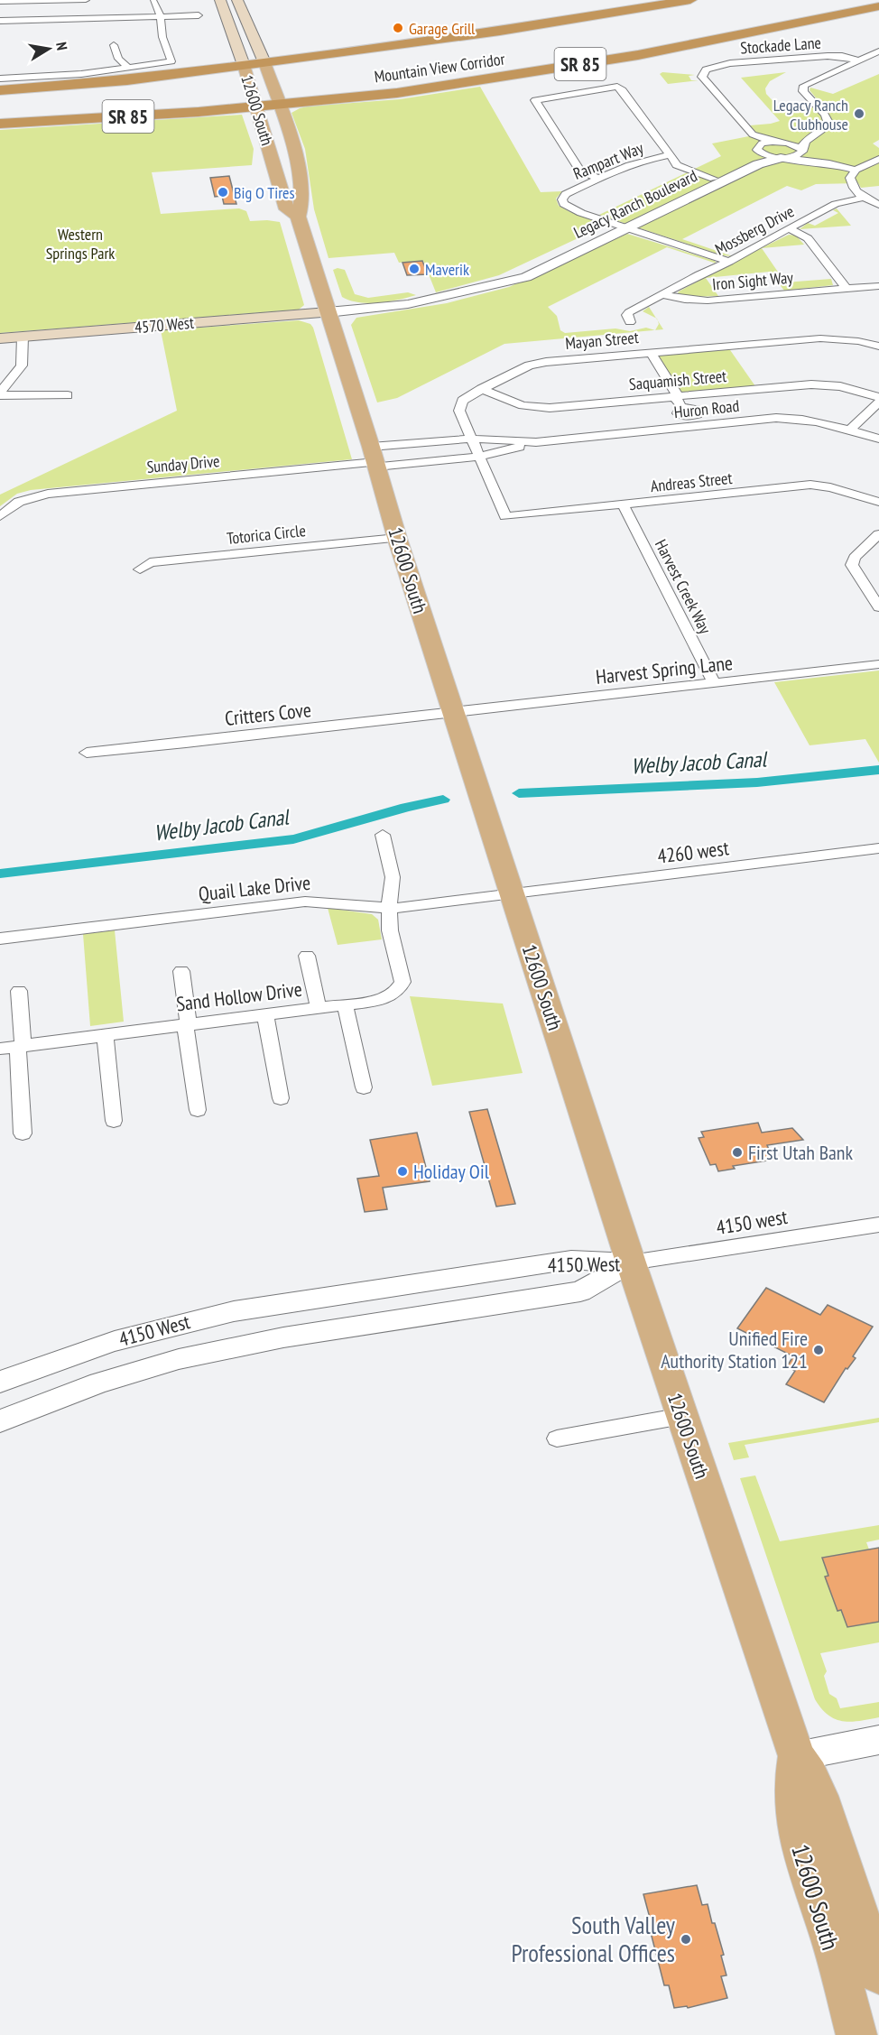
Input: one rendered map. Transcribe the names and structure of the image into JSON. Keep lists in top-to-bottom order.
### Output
{
  "streets": {
    "highway": ["SR 85", "Mountain View Corridor"],
    "main road": ["12600 South", "4570 West"],
    "street": [
      "Stockade Lane",
      "Rampart Way",
      "Legacy Ranch Boulevard",
      "Mossberg Drive",
      "Iron Sight Way",
      "Mayan Street",
      "Saquamish Street",
      "Huron Road",
      "Sunday Drive",
      "Andreas Street",
      "Totorica Circle",
      "Harvest Creek Way",
      "Harvest Spring Lane",
      "Critters Cove",
      "4260 west",
      "Quail Lake Drive",
      "Sand Hollow Drive",
      "4150 west",
      "4150 West"
    ]
  },
  "crossings": [
    ["Mountain View Corridor", "12600 South"],
    ["12600 South", "Legacy Ranch Boulevard"],
    ["12600 South", "4570 West"],
    ["12600 South", "Huron Road"],
    ["12600 South", "Sunday Drive"],
    ["12600 South", "Totorica Circle"],
    ["12600 South", "Harvest Spring Lane"],
    ["12600 South", "Critters Cove"],
    ["12600 South", "4260 west"],
    ["12600 South", "Quail Lake Drive"],
    ["12600 South", "4150 west"],
    ["12600 South", "4150 West"],
    ["Rampart Way", "Legacy Ranch Boulevard"],
    ["Legacy Ranch Boulevard", "4570 West"],
    ["Mossberg Drive", "Iron Sight Way"],
    ["Mayan Street", "Saquamish Street"],
    ["Mayan Street", "Huron Road"],
    ["Mayan Street", "Andreas Street"],
    ["Huron Road", "Sunday Drive"],
    ["Andreas Street", "Harvest Creek Way"],
    ["Harvest Creek Way", "Harvest Spring Lane"],
    ["Harvest Spring Lane", "Critters Cove"],
    ["4260 west", "Quail Lake Drive"],
    ["Quail Lake Drive", "Sand Hollow Drive"],
    ["4150 west", "4150 West"]
  ],
  "water": ["Welby Jacob Canal"],
  "parks": ["Western Springs Park"],
  "places": [
    "Garage Grill",
    "Legacy Ranch Clubhouse",
    "Big O Tires",
    "Maverik",
    "First Utah Bank",
    "Holiday Oil",
    "Unified Fire Authority Station 121",
    "South Valley Professional Offices"
  ],
  "north": "right"
}
